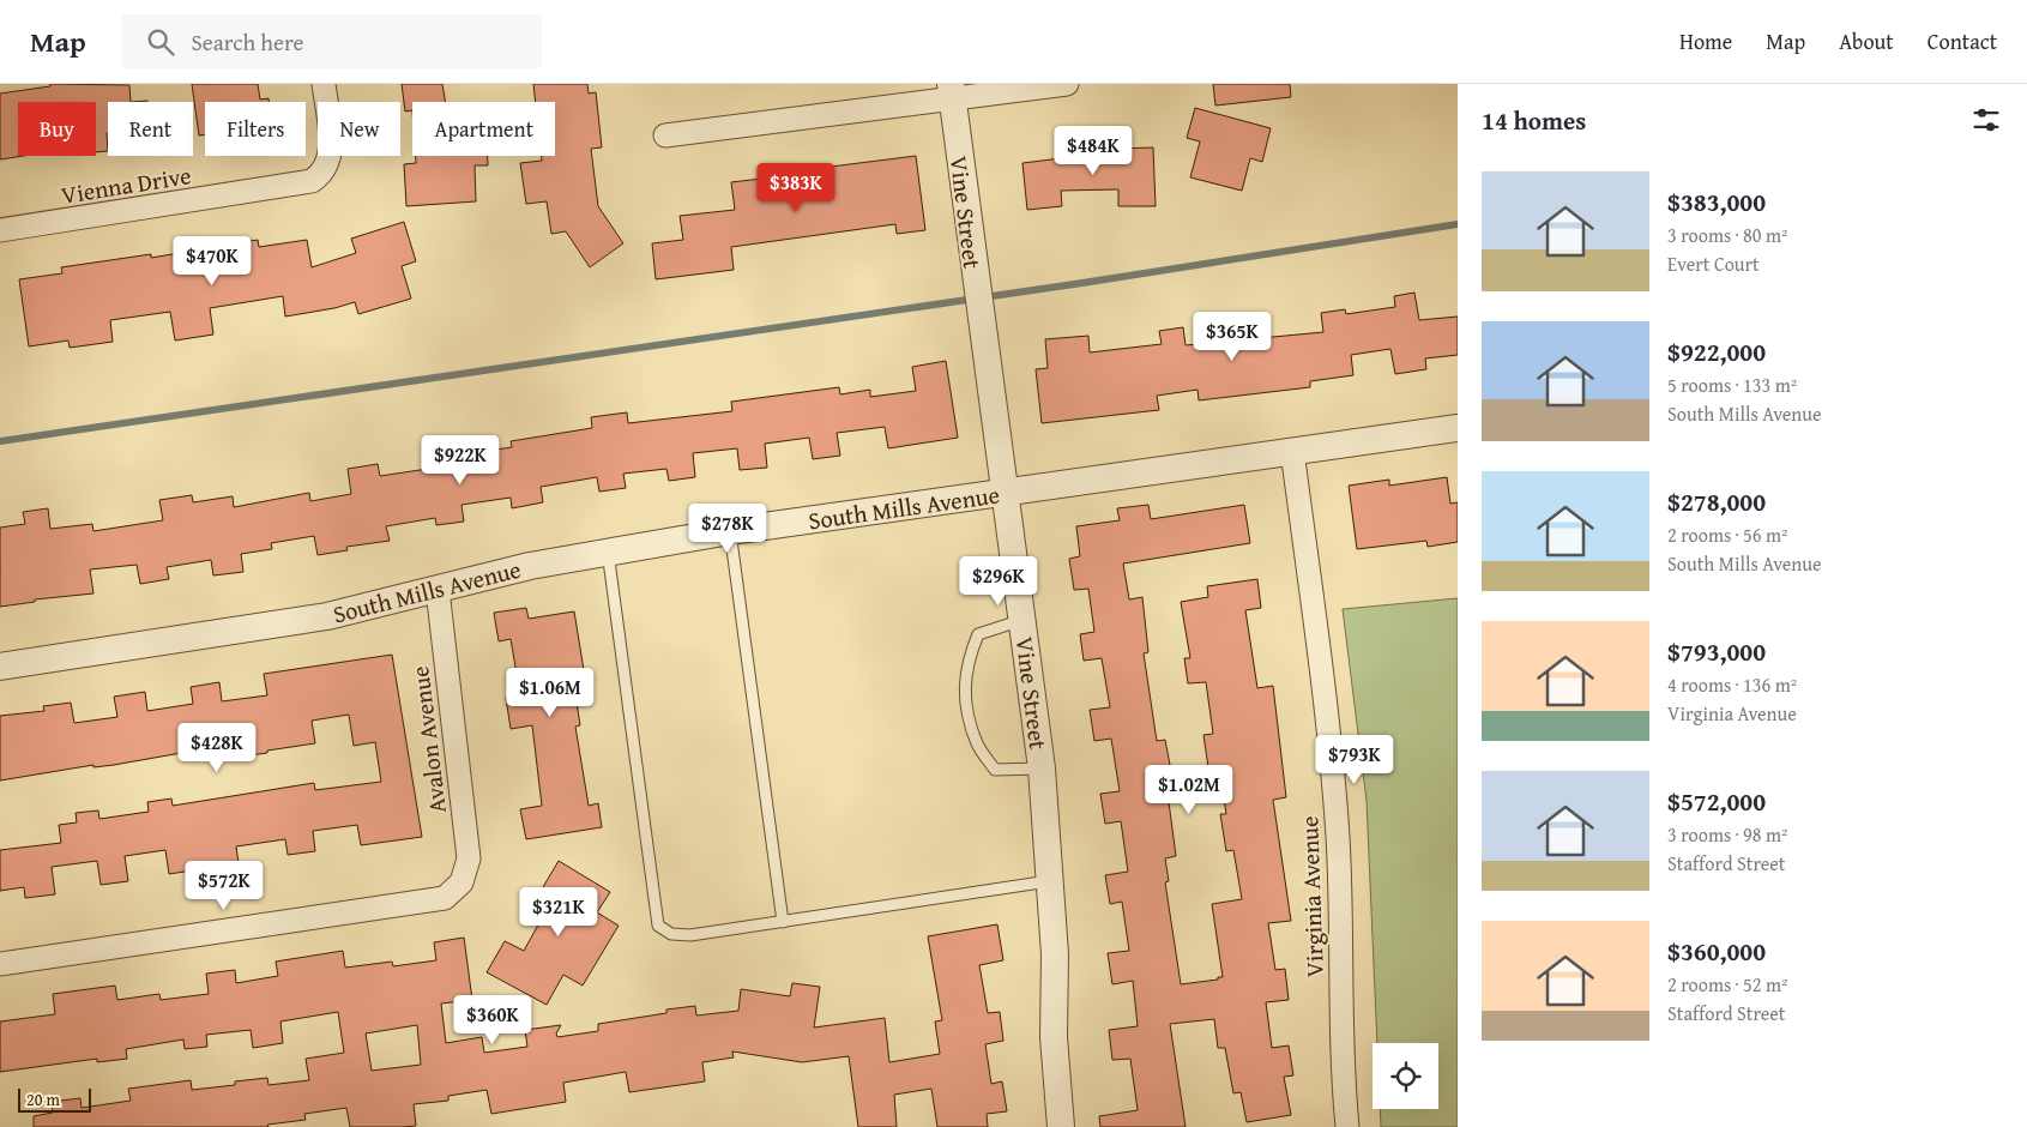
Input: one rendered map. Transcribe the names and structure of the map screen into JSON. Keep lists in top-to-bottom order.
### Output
{
  "streets": {
    "street": [
      "Vienna Drive",
      "Vine Street",
      "South Mills Avenue",
      "Avalon Avenue",
      "Virginia Avenue"
    ]
  },
  "crossings": [
    ["Vine Street", "South Mills Avenue"],
    ["South Mills Avenue", "Avalon Avenue"],
    ["South Mills Avenue", "Virginia Avenue"]
  ],
  "scale_bar": "20 m",
  "page": {
    "header": "Map",
    "search": "Search here",
    "nav": [
      "Home",
      "Map",
      "About",
      "Contact"
    ],
    "heading": "14 homes",
    "chip": [
      "Buy",
      "Rent",
      "Filters",
      "New",
      "Apartment"
    ],
    "price": [
      "$484K",
      "$383K",
      "$470K",
      "$365K",
      "$922K",
      "$278K",
      "$296K",
      "$1.06M",
      "$428K",
      "$793K",
      "$1.02M",
      "$572K",
      "$321K",
      "$360K"
    ],
    "list": [
      {
        "name": "$383,000",
        "note": "3 rooms · 80 m² · Evert Court"
      },
      {
        "name": "$922,000",
        "note": "5 rooms · 133 m² · South Mills Avenue"
      },
      {
        "name": "$278,000",
        "note": "2 rooms · 56 m² · South Mills Avenue"
      },
      {
        "name": "$793,000",
        "note": "4 rooms · 136 m² · Virginia Avenue"
      },
      {
        "name": "$572,000",
        "note": "3 rooms · 98 m² · Stafford Street"
      },
      {
        "name": "$360,000",
        "note": "2 rooms · 52 m² · Stafford Street"
      }
    ],
    "scale": "20 m"
  }
}
